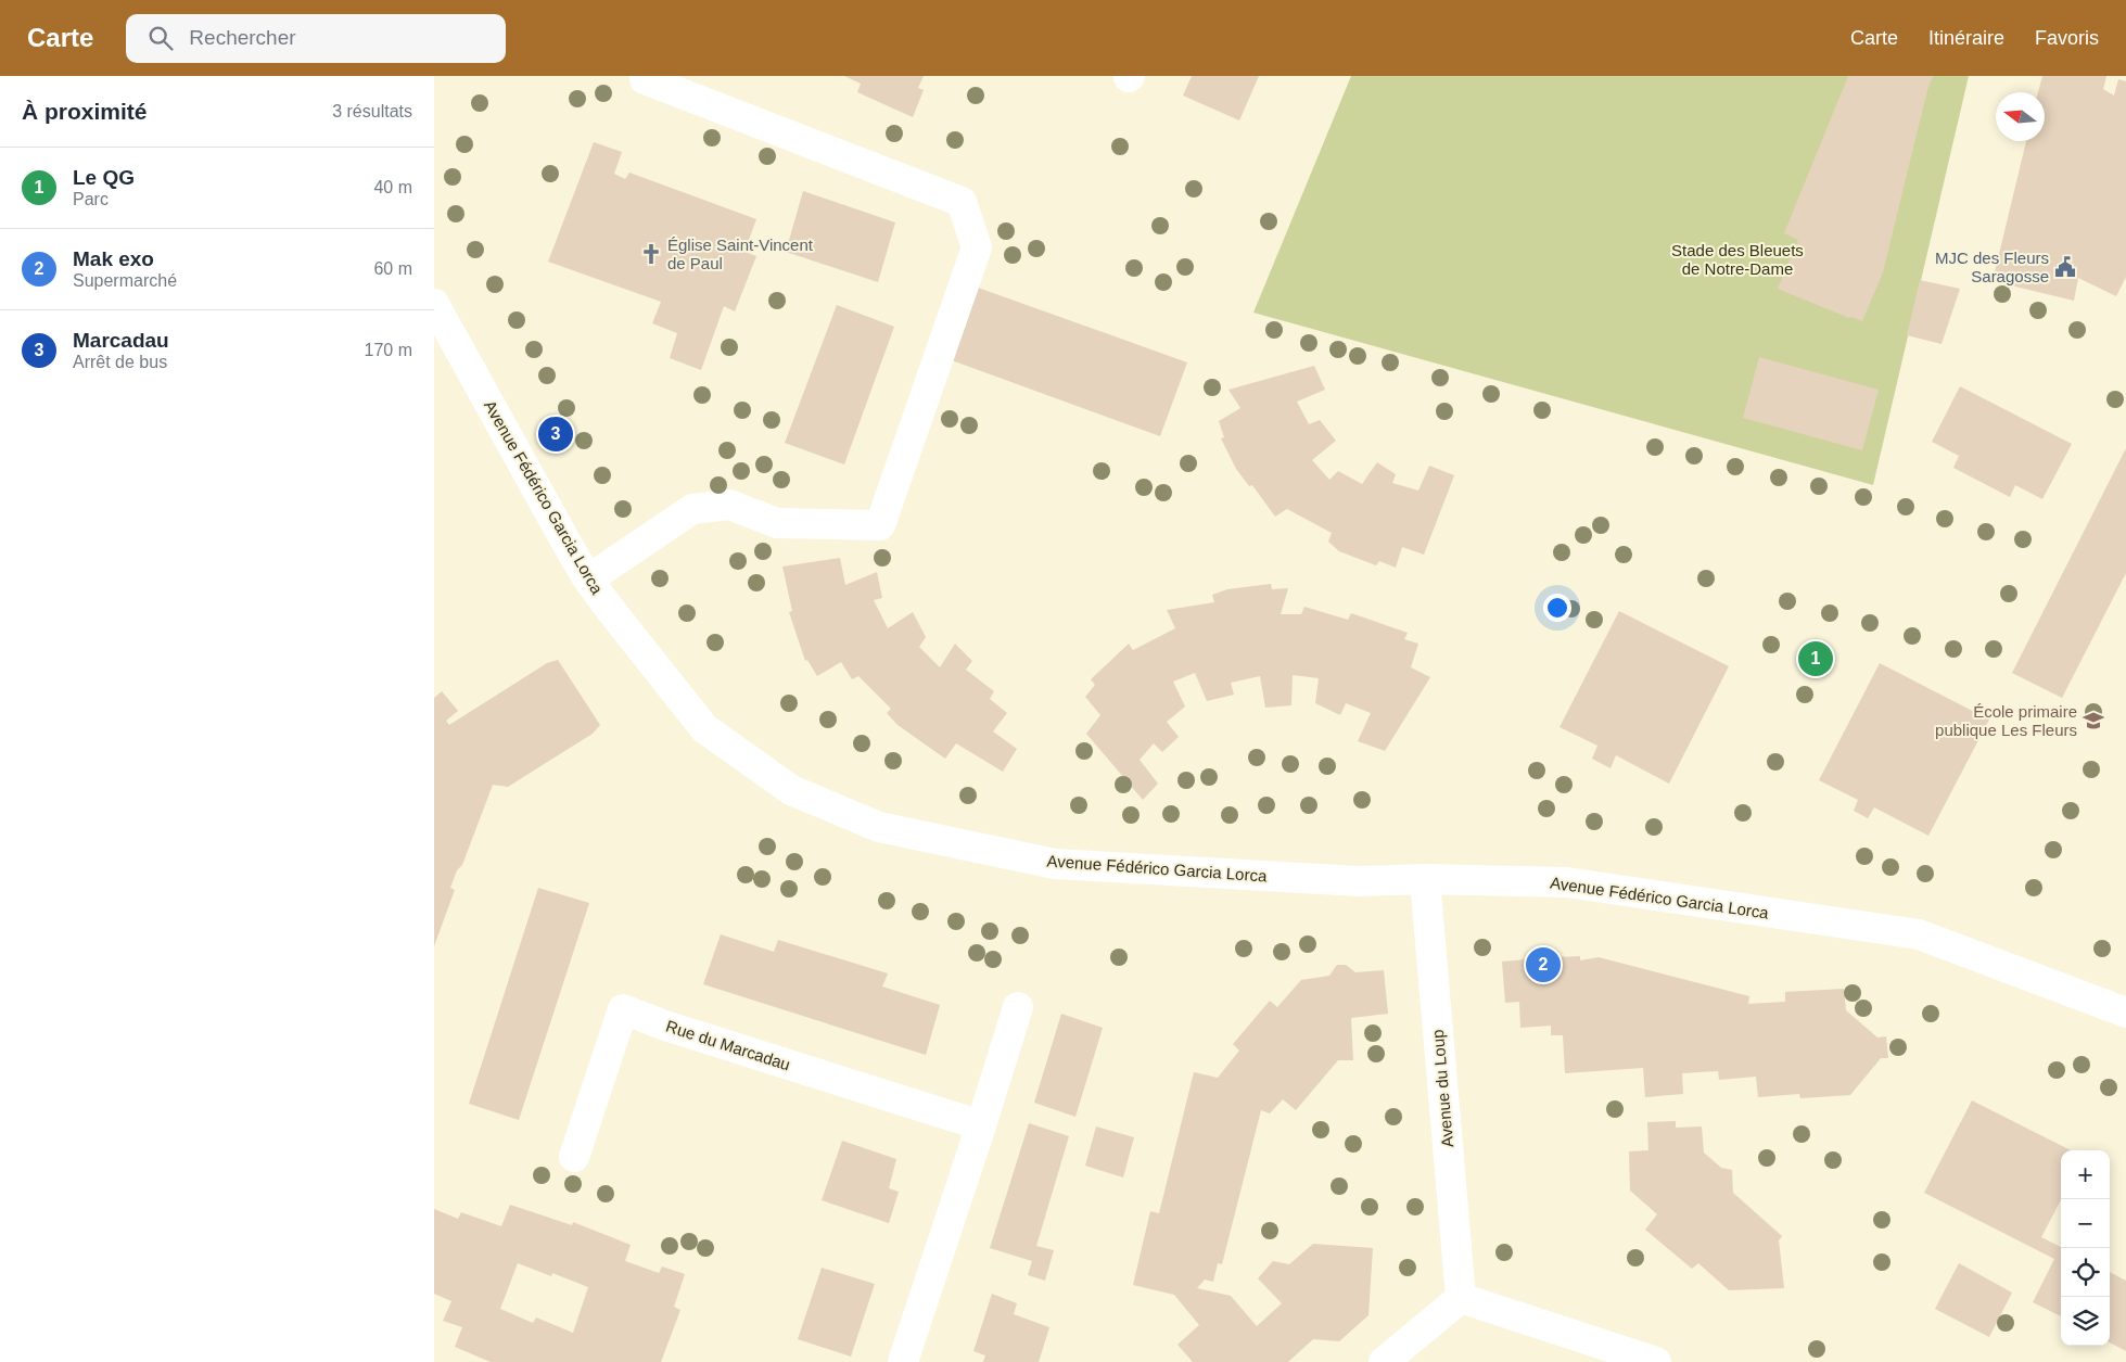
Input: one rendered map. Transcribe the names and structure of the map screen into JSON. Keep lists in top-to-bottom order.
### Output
{
  "streets": {
    "street": ["Avenue Fédérico Garcia Lorca", "Rue du Marcadau", "Avenue du Loup"]
  },
  "crossings": [
    ["Avenue Fédérico Garcia Lorca", "Avenue du Loup"]
  ],
  "parks": ["Stade des Bleuets de Notre-Dame"],
  "places": {
    "church": ["Église Saint-Vincent de Paul"],
    "public building": ["MJC des Fleurs Saragosse"],
    "school or university": ["École primaire publique Les Fleurs"]
  },
  "north": "left",
  "page": {
    "header": "Carte",
    "search": "Rechercher",
    "nav": ["Carte", "Itinéraire", "Favoris"],
    "heading": ["À proximité", "3 résultats"],
    "list": [
      {
        "mark": "1",
        "name": "Le QG",
        "note": "Parc",
        "value": "40 m"
      },
      {
        "mark": "2",
        "name": "Mak exo",
        "note": "Supermarché",
        "value": "60 m"
      },
      {
        "mark": "3",
        "name": "Marcadau",
        "note": "Arrêt de bus",
        "value": "170 m"
      }
    ],
    "pins": ["3", "1", "2"],
    "map_buttons": ["+", "−"]
  }
}
